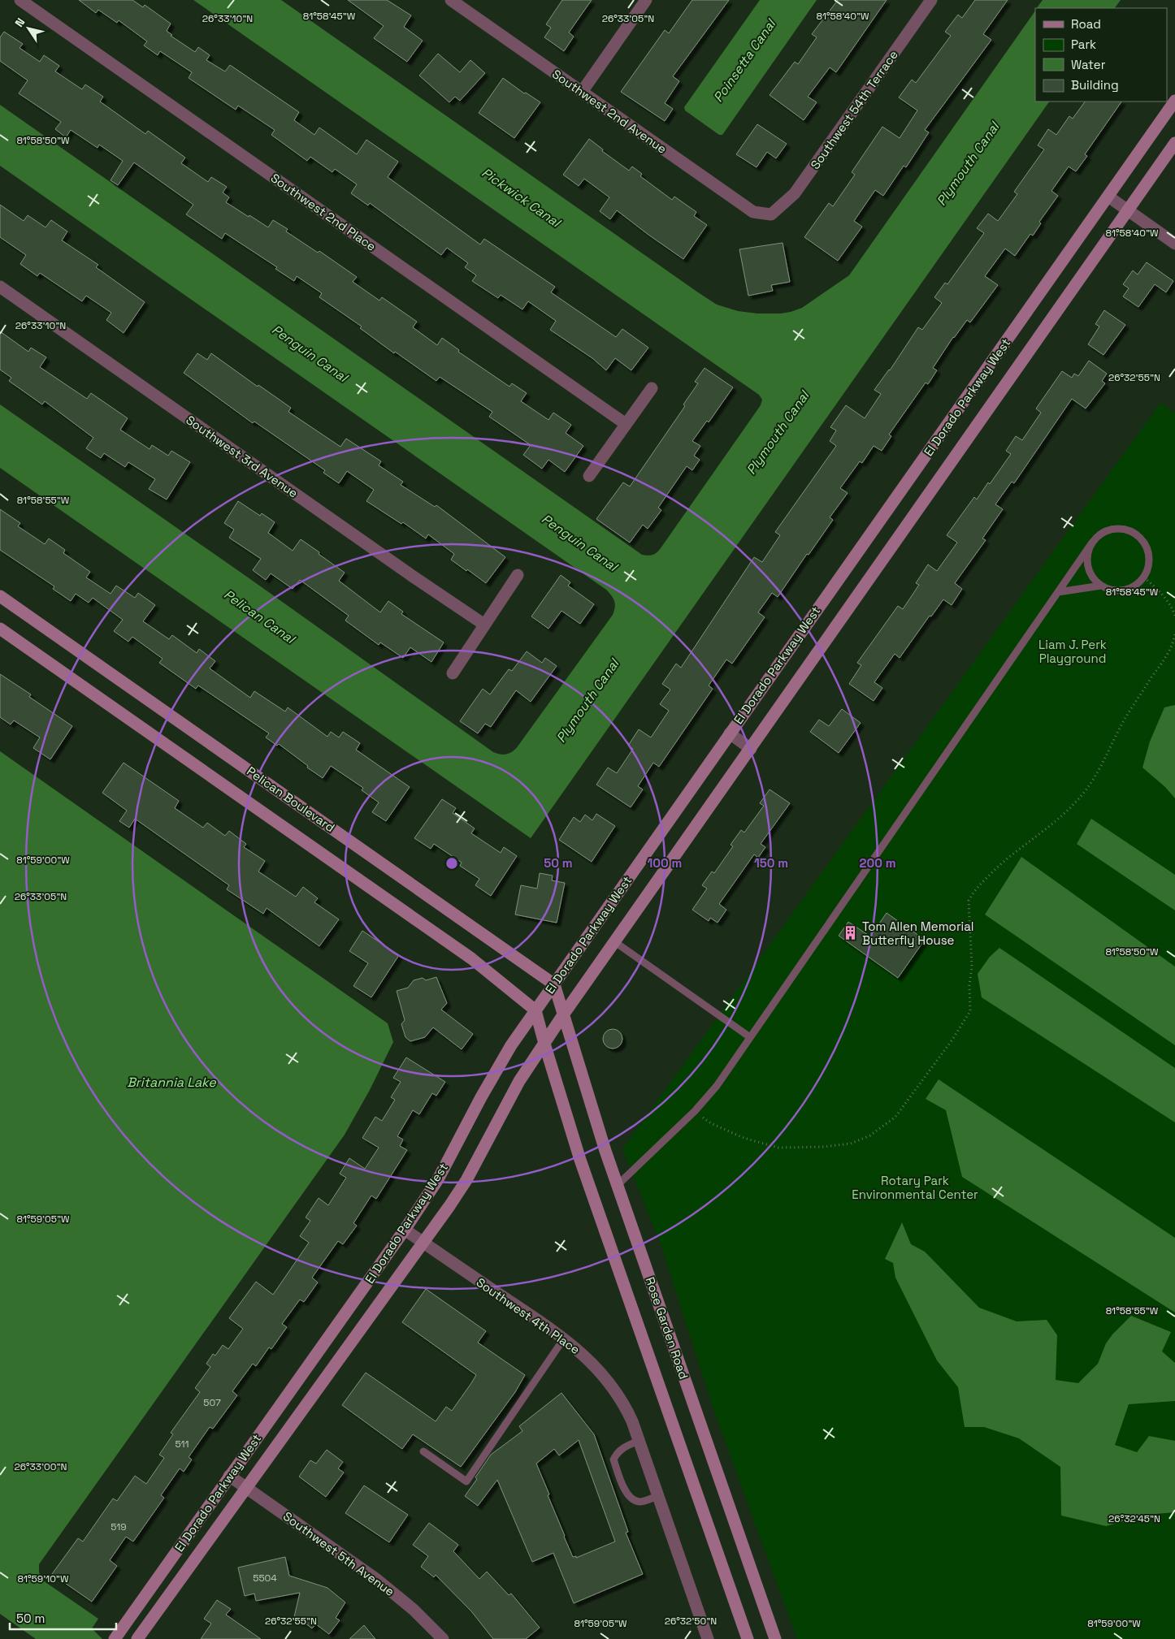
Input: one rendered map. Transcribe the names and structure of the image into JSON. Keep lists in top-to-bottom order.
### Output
{
  "streets": {
    "street": [
      "Southwest 54th Terrace",
      "Southwest 2nd Avenue",
      "Southwest 2nd Place",
      "El Dorado Parkway West",
      "Southwest 3rd Avenue",
      "Pelican Boulevard",
      "Southwest 4th Place",
      "Rose Garden Road",
      "Southwest 5th Avenue"
    ]
  },
  "crossings": [
    ["Southwest 54th Terrace", "Southwest 2nd Avenue"],
    ["El Dorado Parkway West", "Pelican Boulevard"],
    ["El Dorado Parkway West", "Southwest 4th Place"],
    ["El Dorado Parkway West", "Rose Garden Road"],
    ["El Dorado Parkway West", "Southwest 5th Avenue"]
  ],
  "water": [
    "Poinsetta Canal",
    "Plymouth Canal",
    "Pickwick Canal",
    "Penguin Canal",
    "Pelican Canal",
    "Britannia Lake"
  ],
  "parks": ["Liam J. Perk Playground", "Rotary Park Environmental Center"],
  "places": {
    "building": ["Tom Allen Memorial Butterfly House"]
  },
  "house_numbers": [
    "507",
    "511",
    "519",
    "5504"
  ],
  "legend": [
    "Road",
    "Park",
    "Water",
    "Building"
  ],
  "scale_bar": "50 m",
  "north": "top left",
  "coordinates": [
    "81°58'45\"W",
    "81°58'40\"W",
    "26°33'10\"N",
    "26°33'05\"N",
    "81°58'50\"W",
    "26°32'55\"N",
    "81°58'55\"W",
    "81°59'00\"W",
    "81°59'05\"W",
    "26°33'00\"N",
    "26°32'45\"N",
    "81°59'10\"W",
    "26°32'50\"N"
  ],
  "rings": [
    "50 m",
    "100 m",
    "150 m",
    "200 m"
  ]
}
